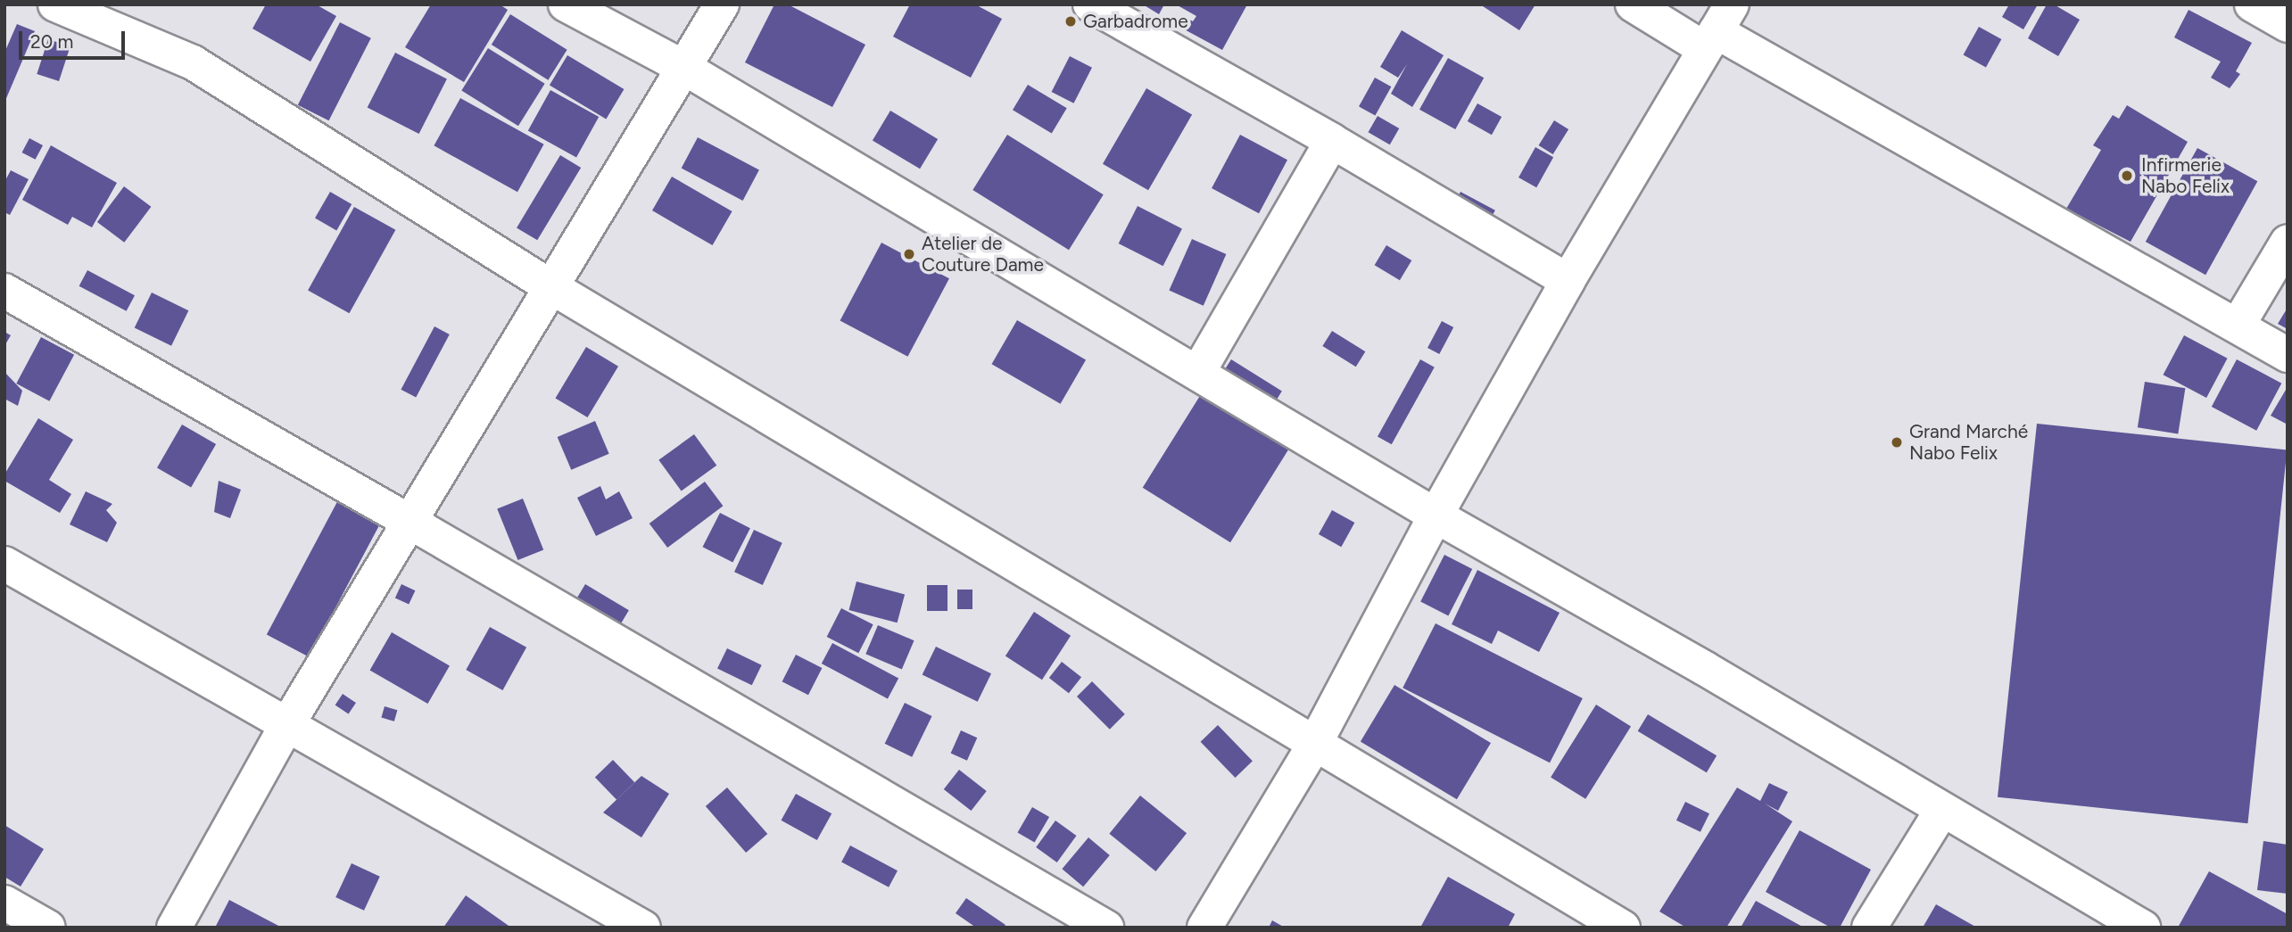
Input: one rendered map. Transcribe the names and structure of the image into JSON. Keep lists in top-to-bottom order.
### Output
{
  "places": [
    "Garbadrome",
    "Infirmerie Nabo Felix",
    "Atelier de Couture Dame",
    "Grand Marché Nabo Felix"
  ],
  "scale_bar": "20 m"
}
